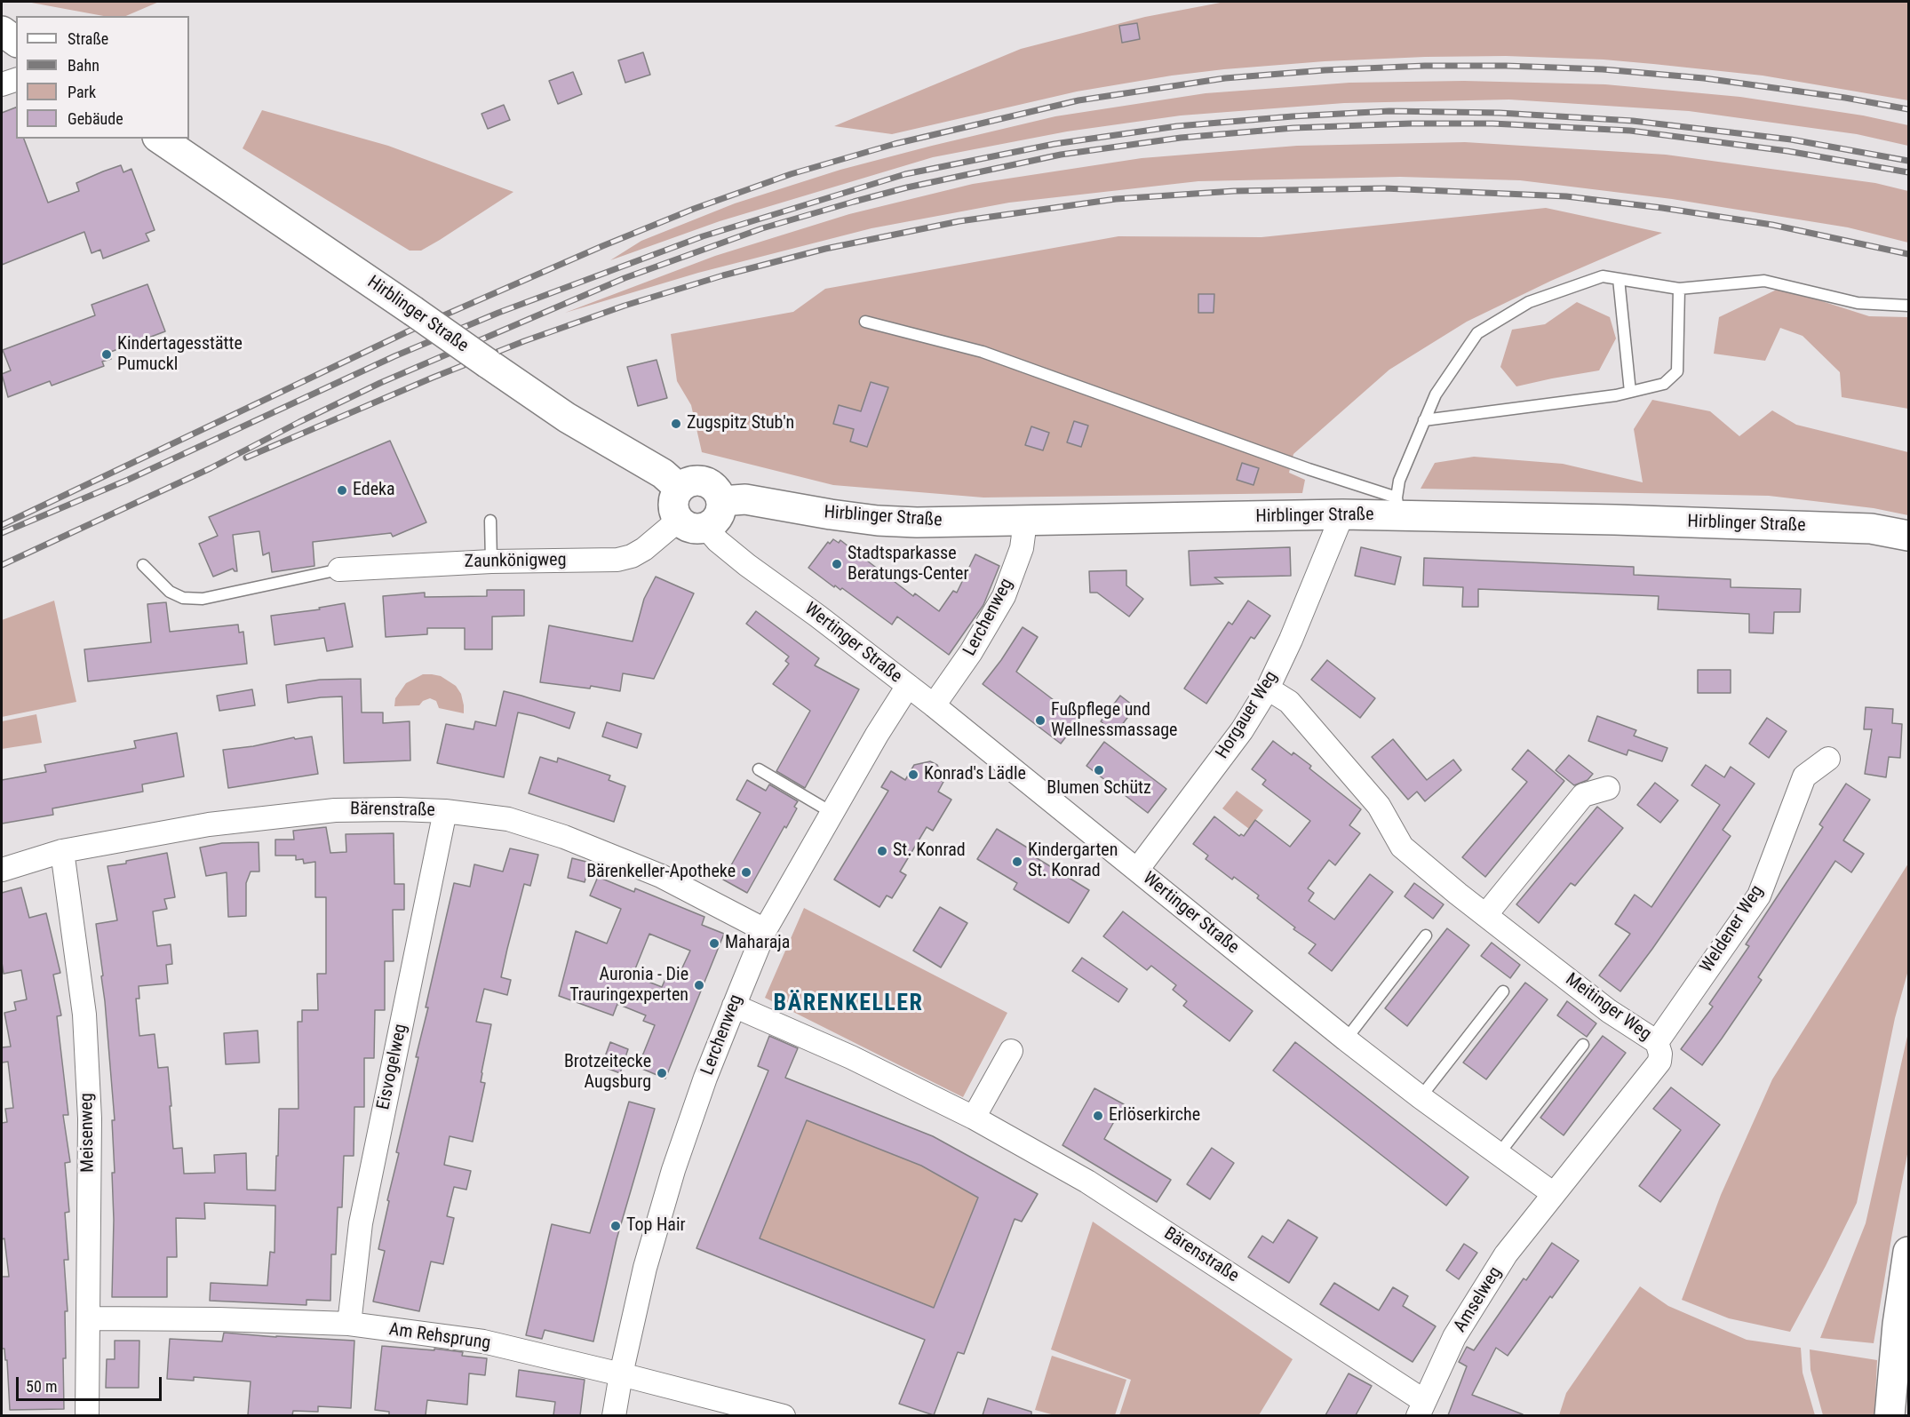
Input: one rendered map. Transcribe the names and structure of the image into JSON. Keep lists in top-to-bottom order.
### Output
{
  "streets": {
    "main road": ["Hirblinger Straße"],
    "street": [
      "Zaunkönigweg",
      "Lerchenweg",
      "Wertinger Straße",
      "Horgauer Weg",
      "Bärenstraße",
      "Weldener Weg",
      "Meitinger Weg",
      "Eisvogelweg",
      "Meisenweg",
      "Amselweg",
      "Am Rehsprung"
    ]
  },
  "crossings": [
    ["Hirblinger Straße", "Zaunkönigweg"],
    ["Hirblinger Straße", "Lerchenweg"],
    ["Hirblinger Straße", "Wertinger Straße"],
    ["Hirblinger Straße", "Horgauer Weg"],
    ["Zaunkönigweg", "Wertinger Straße"],
    ["Lerchenweg", "Wertinger Straße"],
    ["Lerchenweg", "Bärenstraße"],
    ["Lerchenweg", "Am Rehsprung"],
    ["Wertinger Straße", "Horgauer Weg"],
    ["Wertinger Straße", "Meitinger Weg"],
    ["Wertinger Straße", "Amselweg"],
    ["Horgauer Weg", "Meitinger Weg"],
    ["Bärenstraße", "Eisvogelweg"],
    ["Bärenstraße", "Meisenweg"],
    ["Bärenstraße", "Amselweg"],
    ["Weldener Weg", "Meitinger Weg"],
    ["Meitinger Weg", "Amselweg"],
    ["Eisvogelweg", "Am Rehsprung"],
    ["Meisenweg", "Am Rehsprung"]
  ],
  "districts": ["BÄRENKELLER"],
  "places": [
    "Kindertagesstätte Pumuckl",
    "Zugspitz Stub'n",
    "Edeka",
    "Stadtsparkasse Beratungs-Center",
    "Fußpflege und Wellnessmassage",
    "Blumen Schütz",
    "Konrad's Lädle",
    "St. Konrad",
    "Kindergarten St. Konrad",
    "Bärenkeller-Apotheke",
    "Maharaja",
    "Auronia - Die Trauringexperten",
    "Brotzeitecke Augsburg",
    "Erlöserkirche",
    "Top Hair"
  ],
  "legend": [
    "Straße",
    "Bahn",
    "Park",
    "Gebäude"
  ],
  "scale_bar": "50 m"
}
